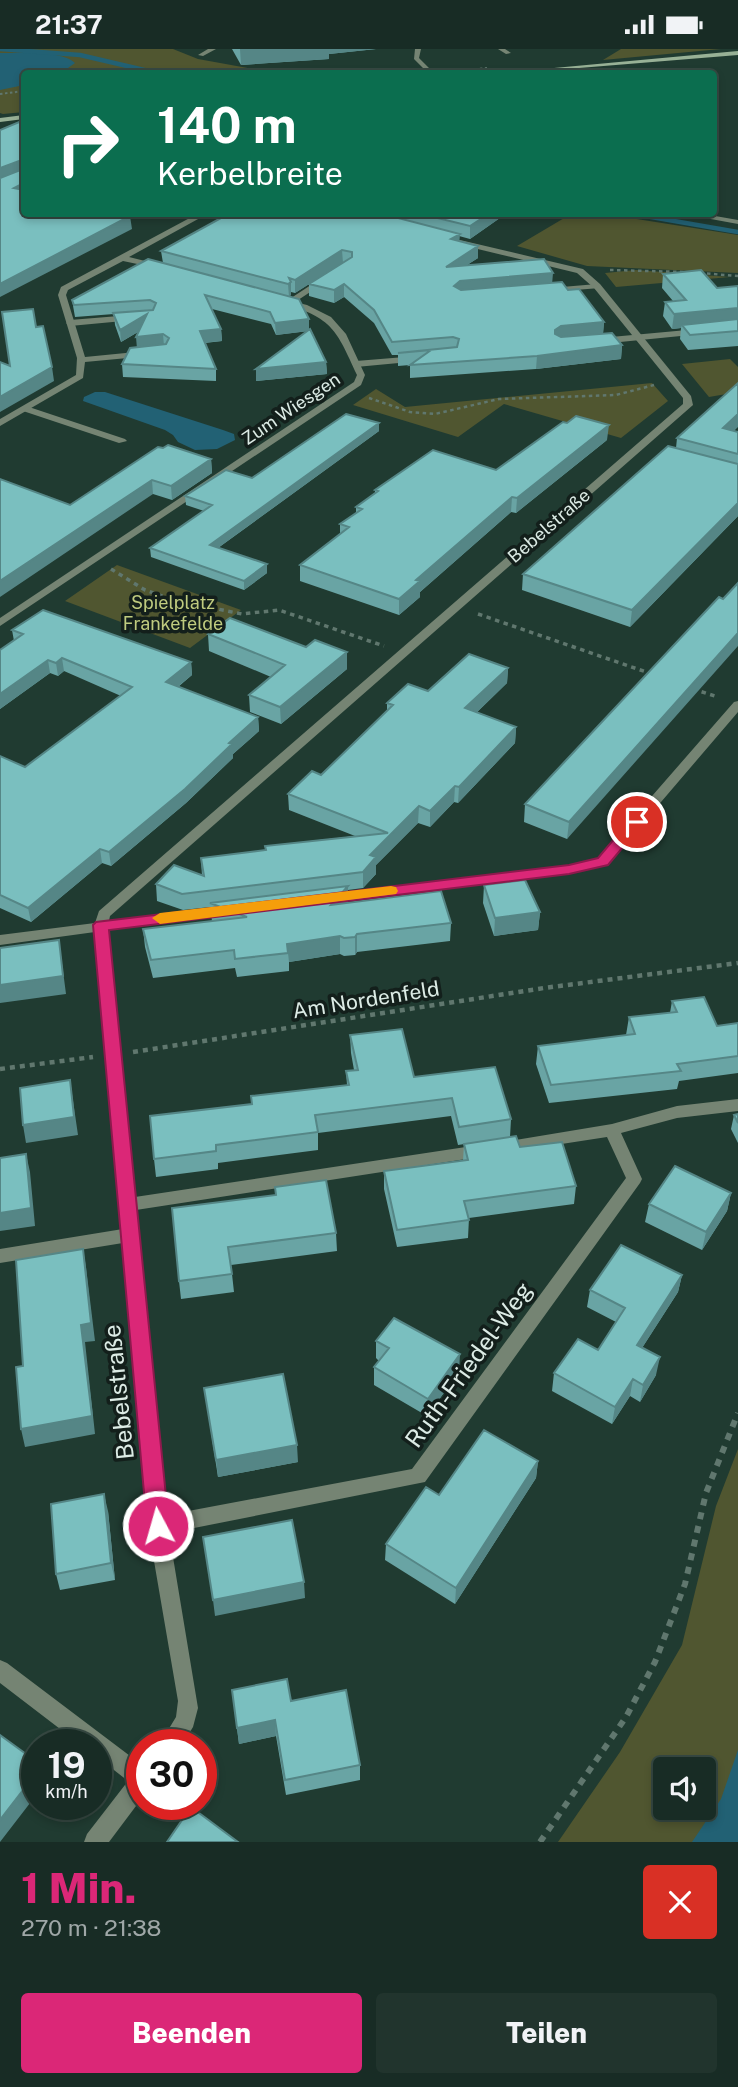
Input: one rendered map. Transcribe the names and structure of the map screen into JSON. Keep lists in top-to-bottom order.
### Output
{
  "streets": {
    "street": ["Zum Wiesgen", "Bebelstraße", "Ruth-Friedel-Weg"],
    "path": ["Am Nordenfeld"]
  },
  "crossings": [
    ["Bebelstraße", "Am Nordenfeld"],
    ["Bebelstraße", "Ruth-Friedel-Weg"]
  ],
  "parks": ["Spielplatz Frankefelde"],
  "page": {
    "status": "21:37",
    "turn": ["140 m", "Kerbelbreite"],
    "speed": "19 km/h",
    "limit": "30",
    "heading": ["1 Min.", "270 m · 21:38"],
    "buttons": ["Beenden", "Teilen"]
  }
}
